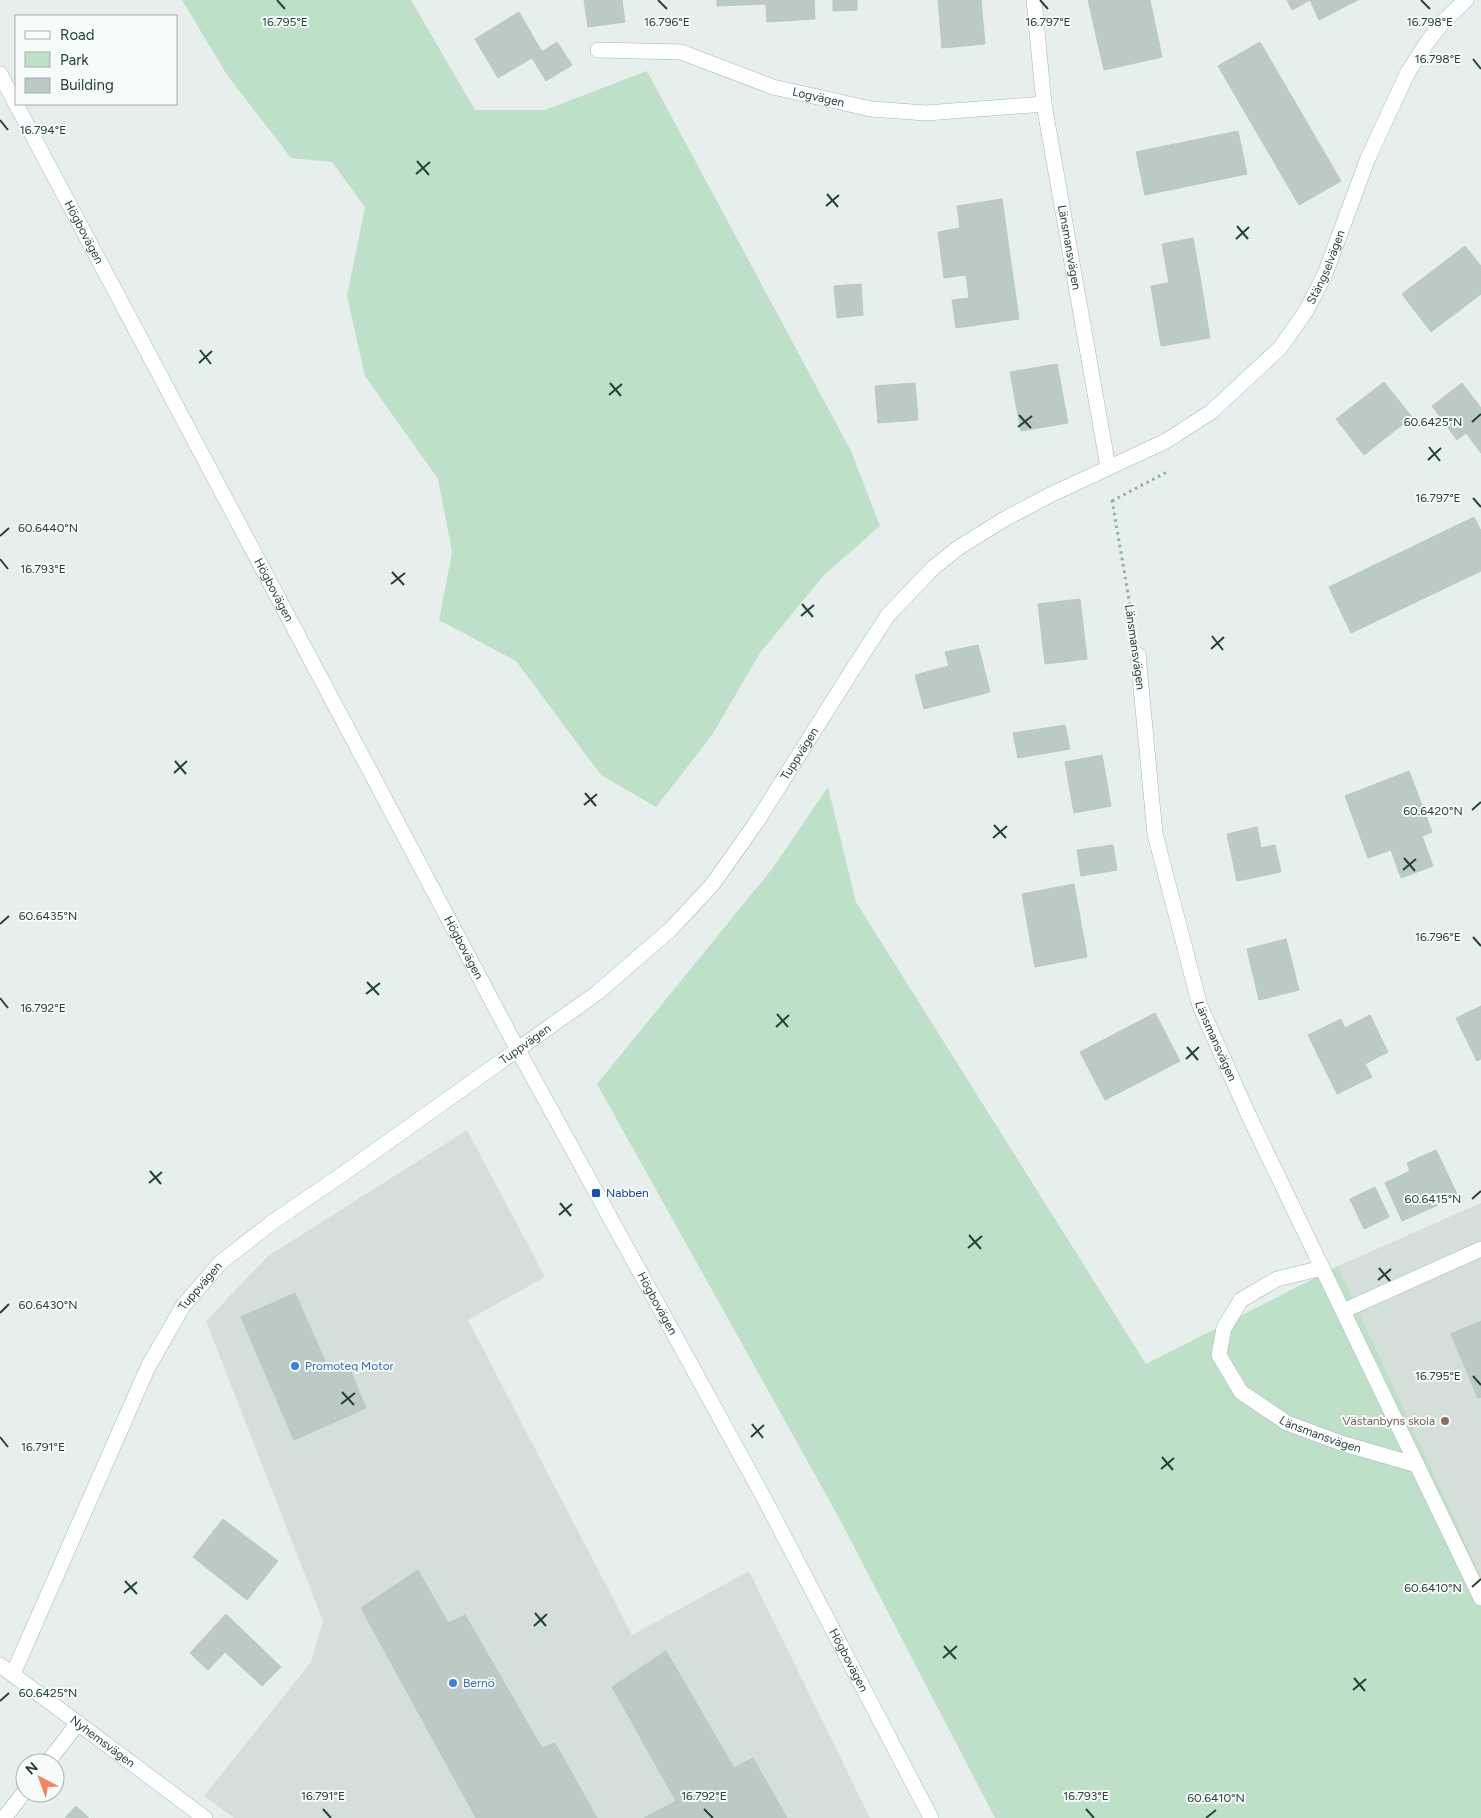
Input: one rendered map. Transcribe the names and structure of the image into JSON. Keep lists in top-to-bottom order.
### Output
{
  "streets": {
    "street": [
      "Logvägen",
      "Högbovägen",
      "Länsmansvägen",
      "Stängselvägen",
      "Tuppvägen",
      "Nyhemsvägen"
    ]
  },
  "crossings": [
    ["Logvägen", "Länsmansvägen"],
    ["Högbovägen", "Tuppvägen"],
    ["Länsmansvägen", "Stängselvägen"],
    ["Länsmansvägen", "Tuppvägen"],
    ["Stängselvägen", "Tuppvägen"],
    ["Tuppvägen", "Nyhemsvägen"]
  ],
  "places": {
    "transit": ["Nabben"],
    "other": ["Promoteq Motor", "Västanbyns skola", "Bernö"]
  },
  "legend": ["Road", "Park", "Building"],
  "north": "top left",
  "coordinates": [
    "16.795°E",
    "16.796°E",
    "16.797°E",
    "16.798°E",
    "16.794°E",
    "60.6425°N",
    "60.6440°N",
    "16.793°E",
    "60.6420°N",
    "60.6435°N",
    "16.792°E",
    "60.6415°N",
    "60.6430°N",
    "16.791°E",
    "60.6410°N"
  ]
}
